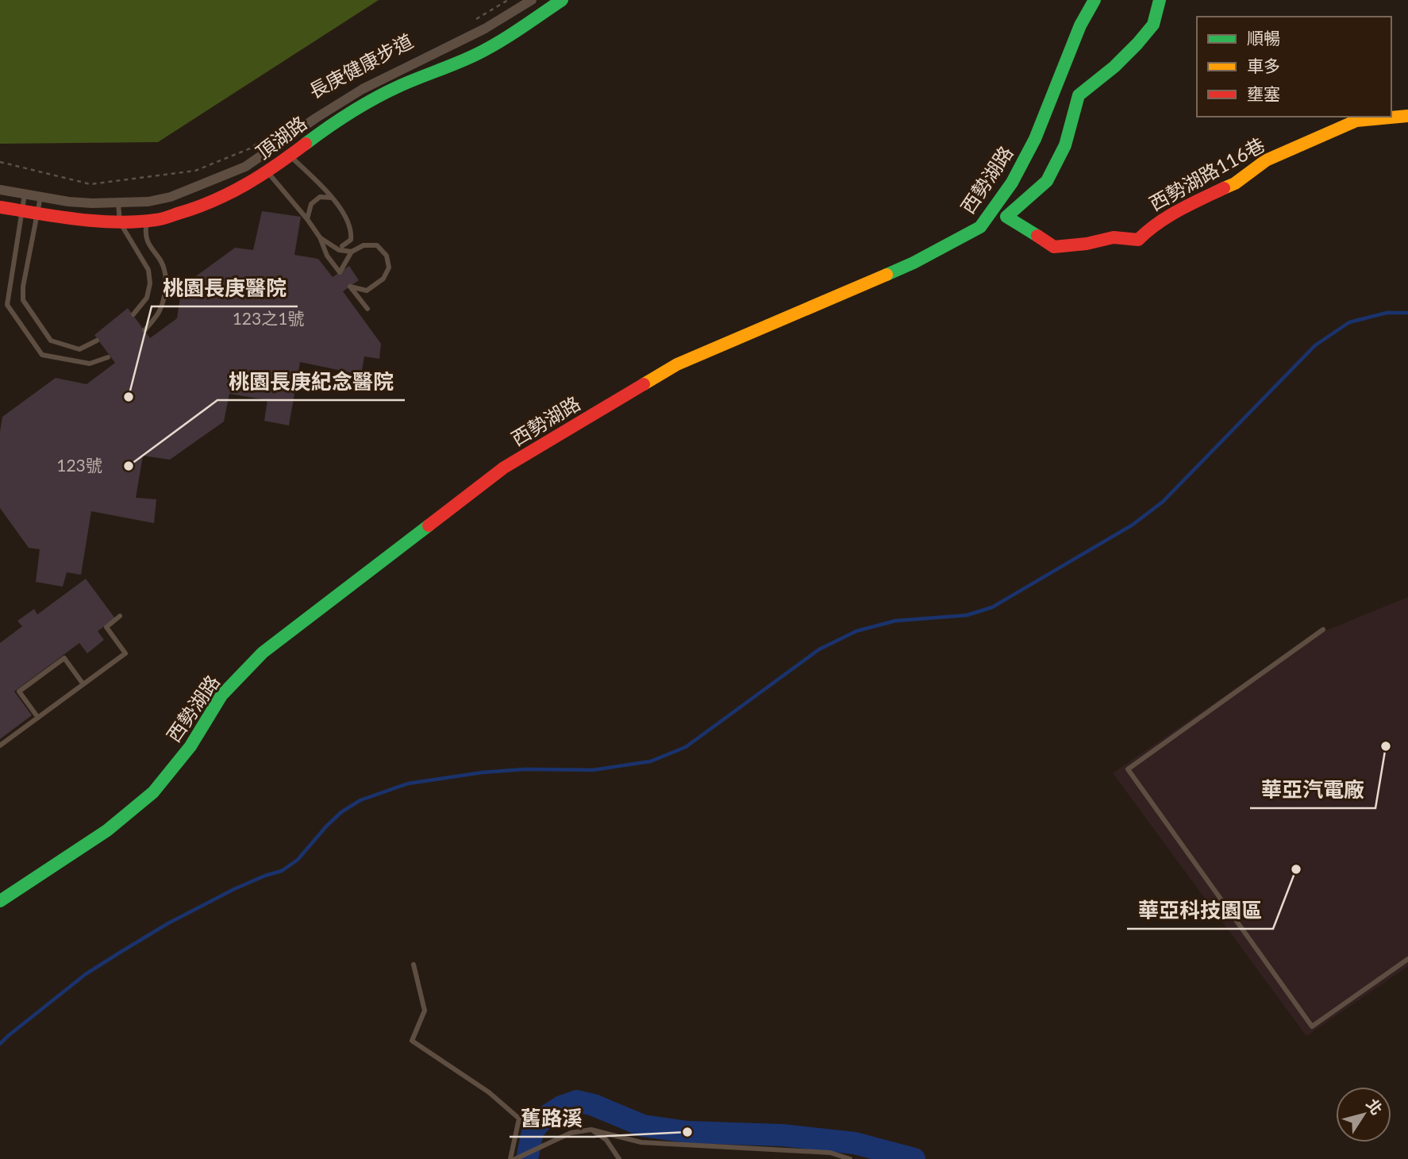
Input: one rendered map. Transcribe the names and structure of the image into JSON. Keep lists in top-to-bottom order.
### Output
{
  "streets": {
    "street": ["頂湖路", "西勢湖路116巷", "西勢湖路"]
  },
  "places": [
    "桃園長庚醫院",
    "桃園長庚紀念醫院",
    "華亞汽電廠",
    "華亞科技園區",
    "舊路溪"
  ],
  "house_numbers": ["123之1號", "123號"],
  "legend": ["順暢", "車多", "壅塞"],
  "north": "top right"
}
